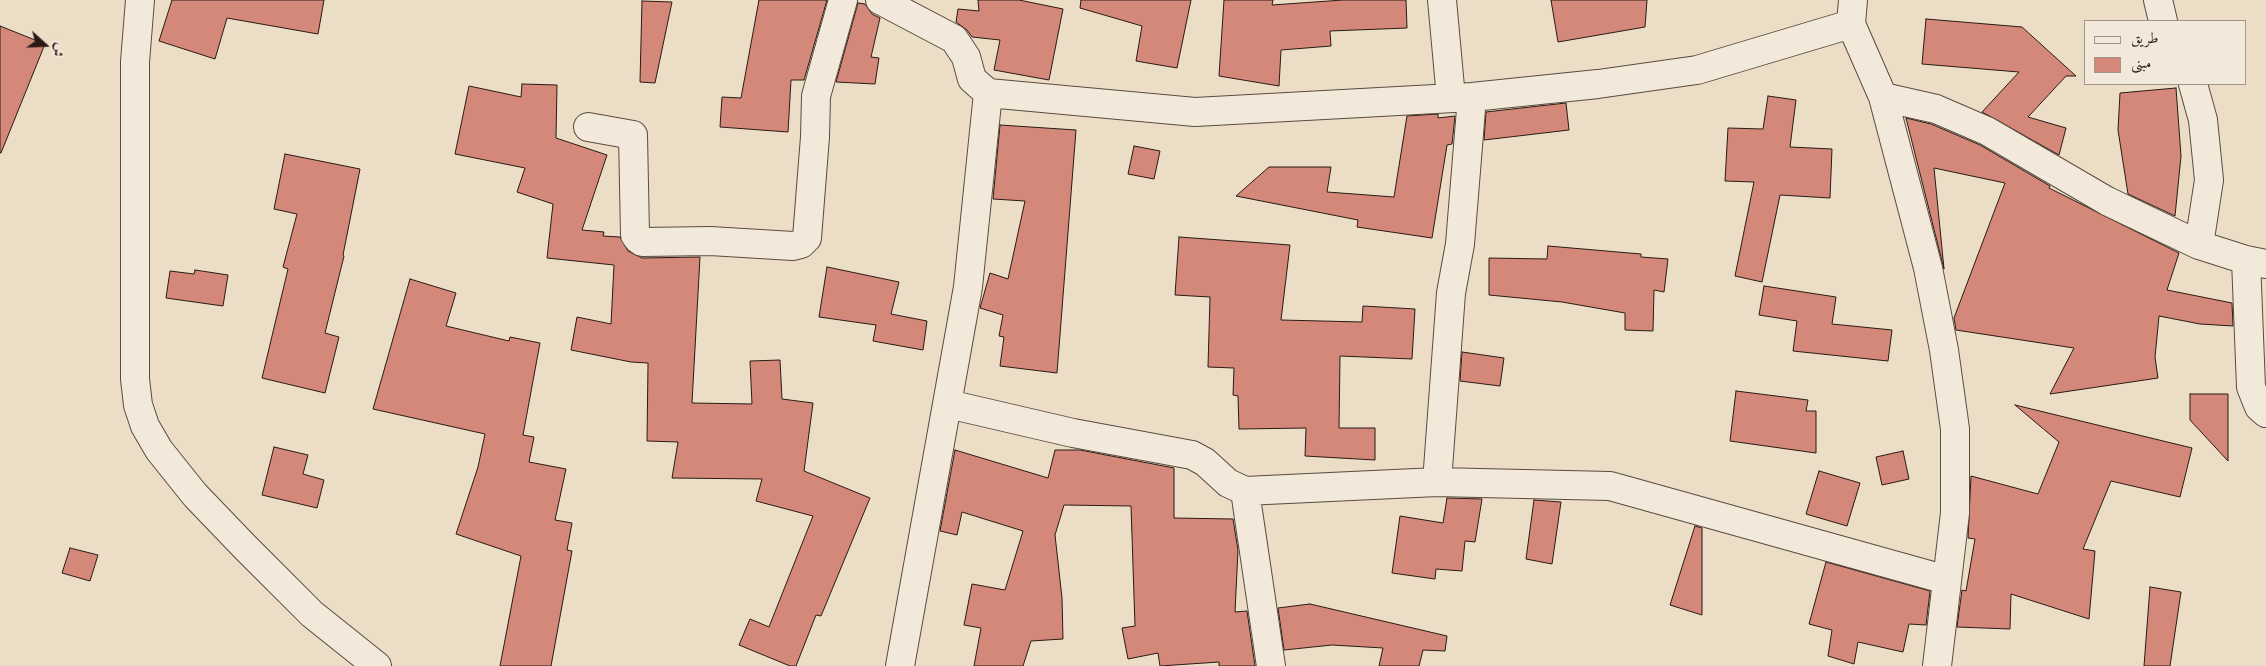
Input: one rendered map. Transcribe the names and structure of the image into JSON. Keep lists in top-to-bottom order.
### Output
{
  "legend": ["طريق", "مبنى"],
  "north": "right"
}
